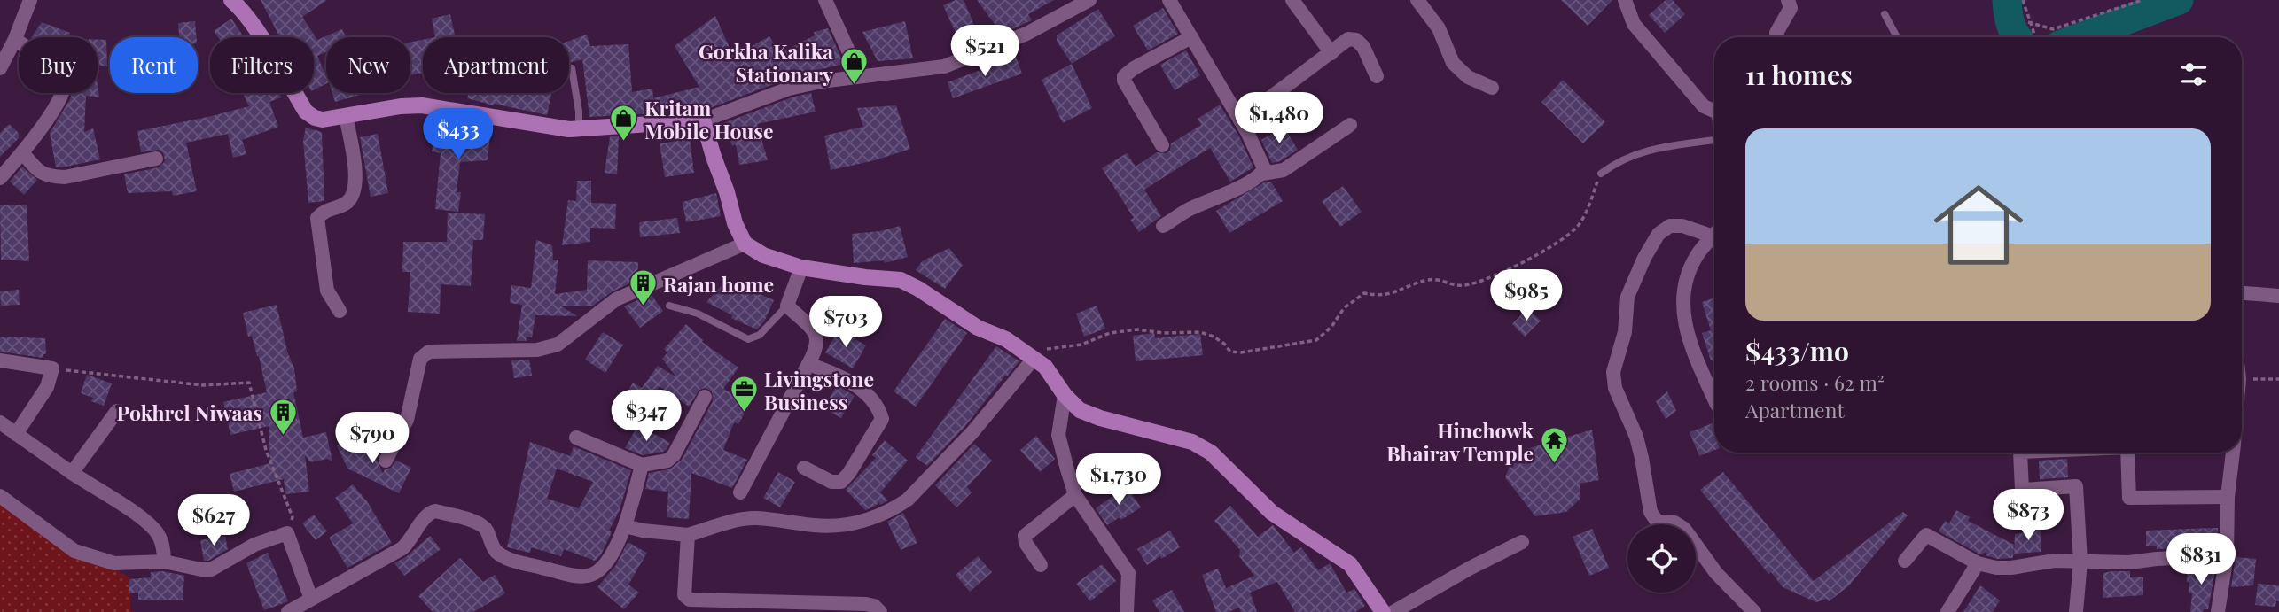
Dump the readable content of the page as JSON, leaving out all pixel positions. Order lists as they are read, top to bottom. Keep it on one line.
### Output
{"places":{"shop":["Gorkha Kalika Stationary","Kritam Mobile House"],"building":["Rajan home","Pokhrel Niwaas"],"office":["Livingstone Business"],"temple":["Hinchowk Bhairav Temple"]},"page":{"price":["$521","$1,480","$433","$985","$703","$347","$790","$1,730","$873","$627","$831"],"chip":["Buy","Rent","Filters","New","Apartment"],"heading":"11 homes","list":[{"name":"$433/mo","note":"2 rooms · 62 m² · Apartment"}]}}
